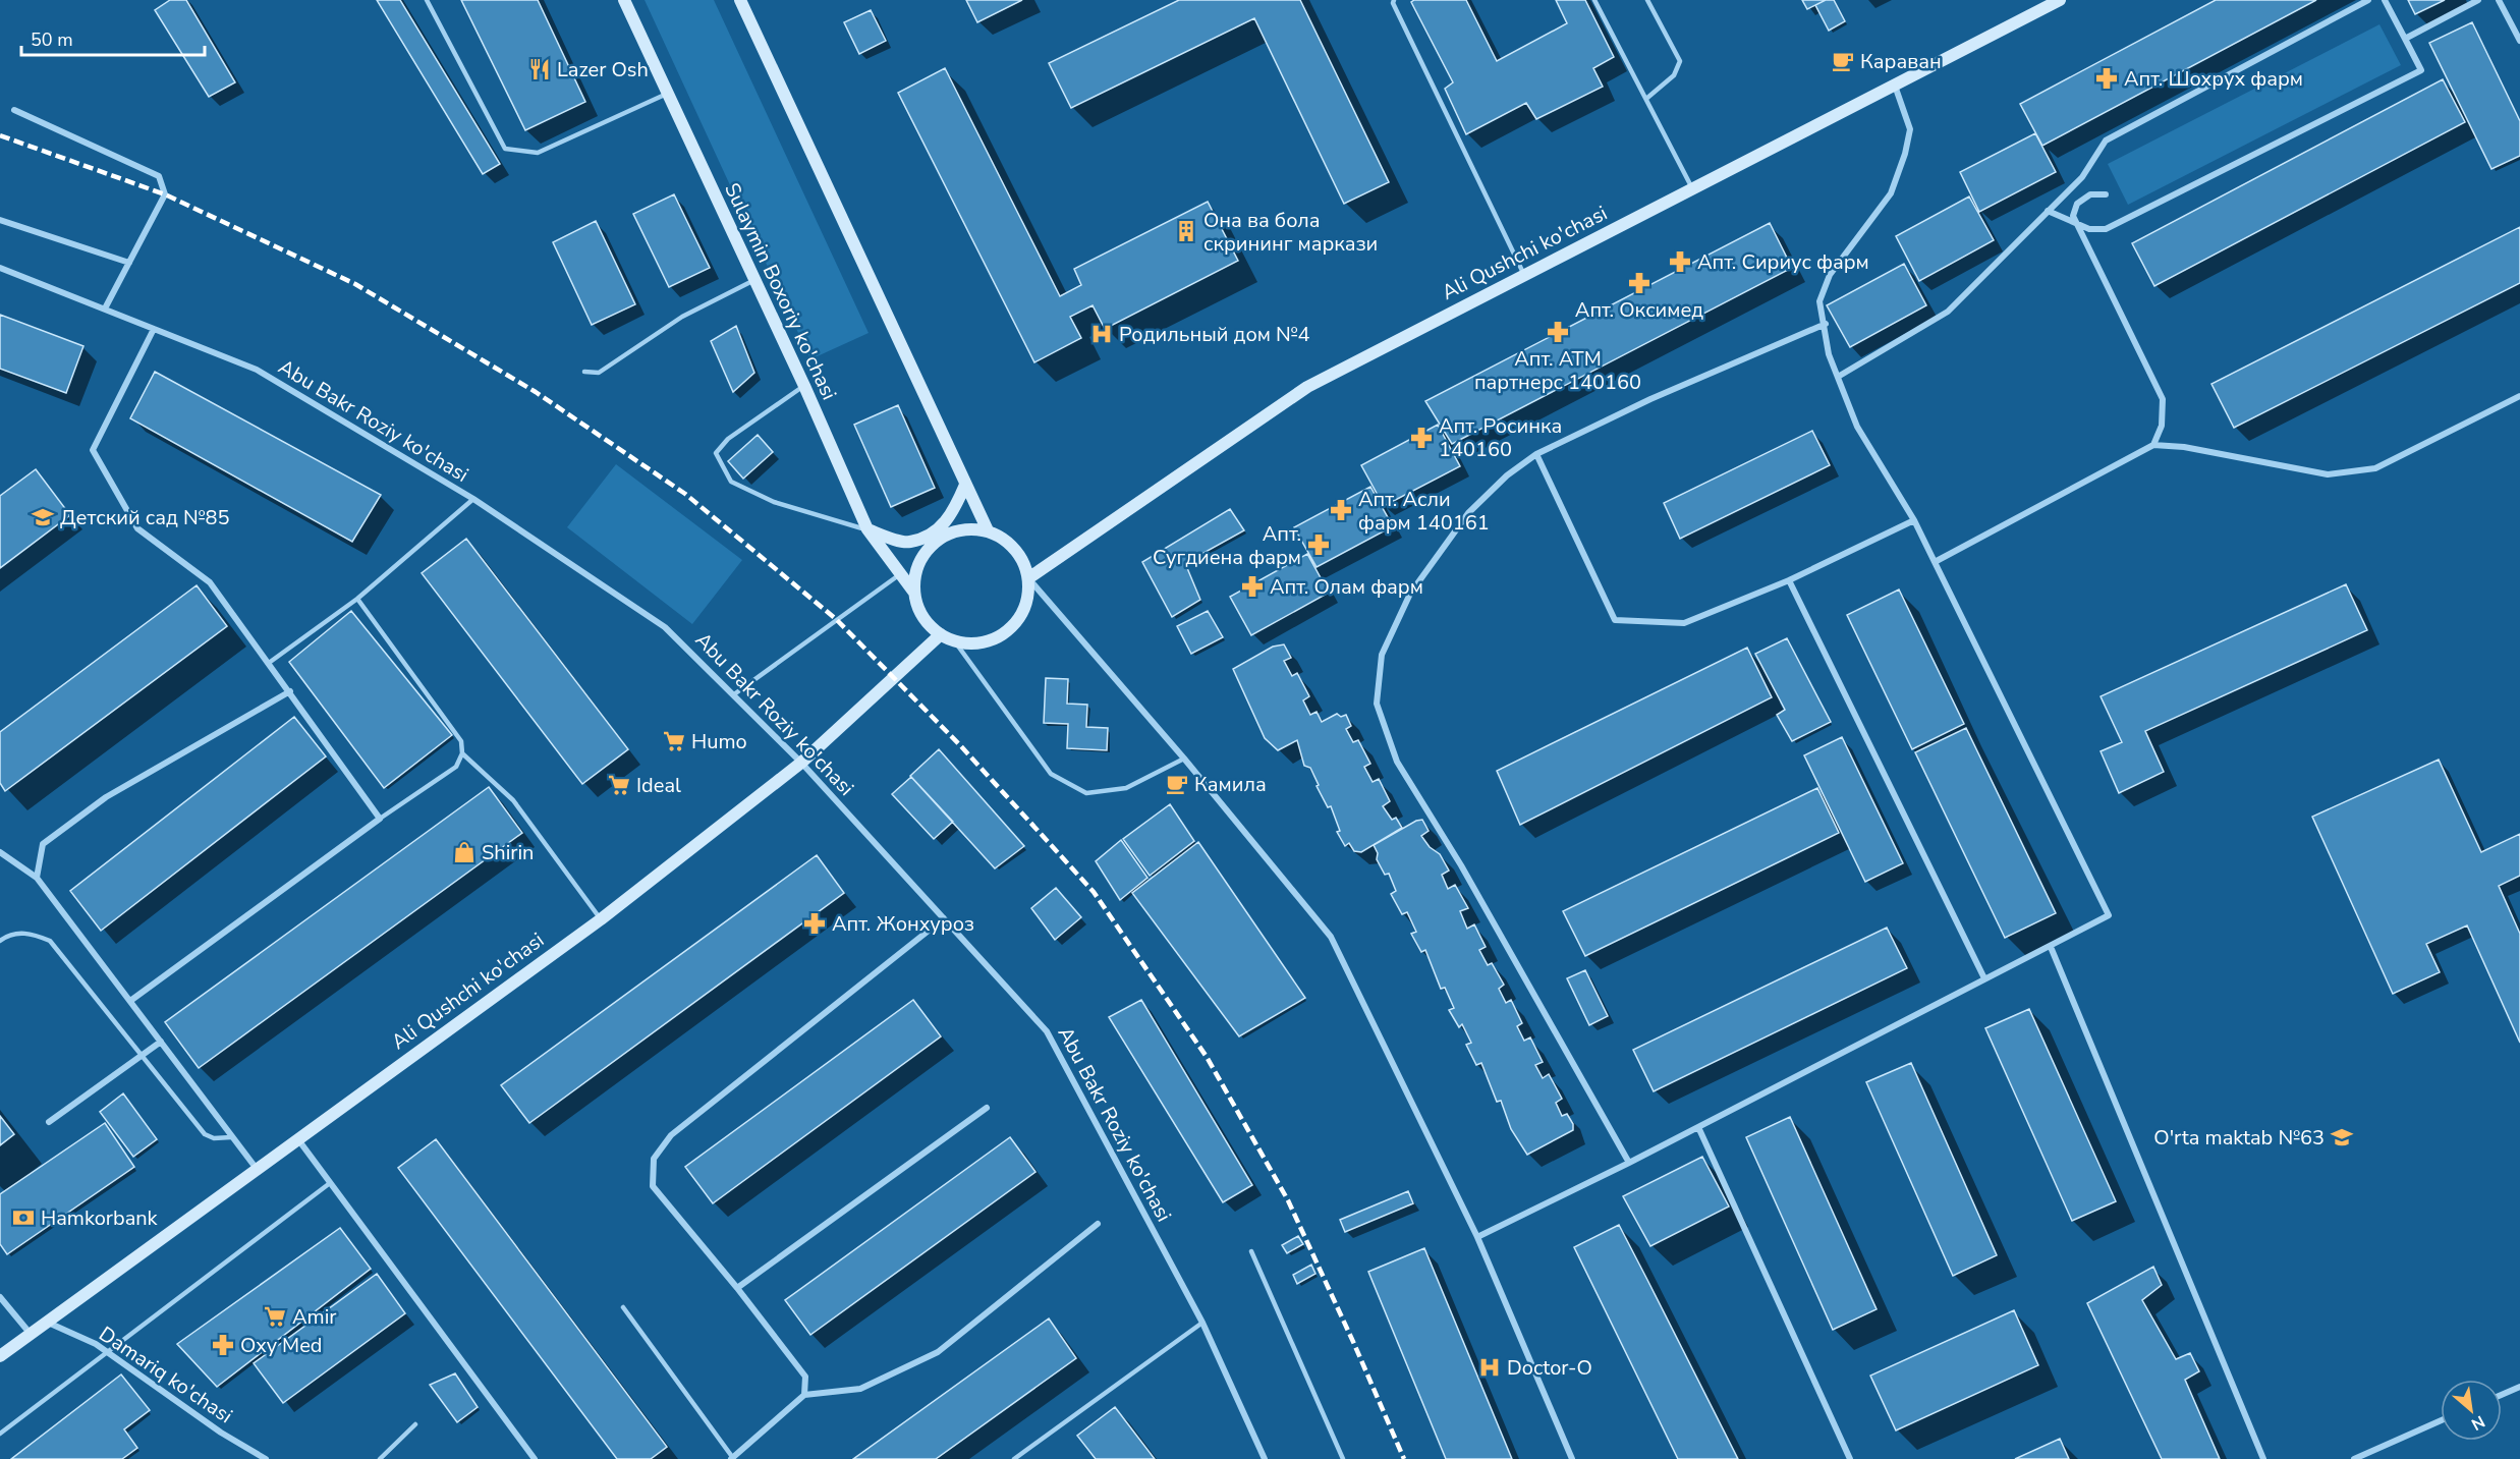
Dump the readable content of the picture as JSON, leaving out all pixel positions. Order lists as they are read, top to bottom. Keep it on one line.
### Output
{"streets":{"main road":["Ali Qushchi ko'chasi","Sulaymin Boxoriy ko'chasi"],"street":["Abu Bakr Roziy ko'chasi","Damariq ko'chasi"]},"crossings":[["Ali Qushchi ko'chasi","Sulaymin Boxoriy ko'chasi"],["Ali Qushchi ko'chasi","Abu Bakr Roziy ko'chasi"],["Ali Qushchi ko'chasi","Damariq ko'chasi"]],"places":{"cafe":["Караван","Камила"],"restaurant":["Lazer Osh"],"pharmacy":["Апт. Шохрух фарм","Апт. Сириус фарм","Апт. Оксимед","Апт. АТМ партнерс 140160","Апт. Росинка 140160","Апт. Асли фарм 140161","Апт. Сугдиена фарм","Апт. Олам фарм","Апт. Жонхуроз","Oxy Med"],"building":["Она ва бола скрининг маркази"],"hospital":["Родильный дом №4","Doctor-O"],"school or university":["Детский сад №85","O'rta maktab №63"],"supermarket":["Humo","Ideal","Amir"],"shop":["Shirin"],"bank":["Hamkorbank"]},"scale_bar":"50 m","north":"bottom right"}
